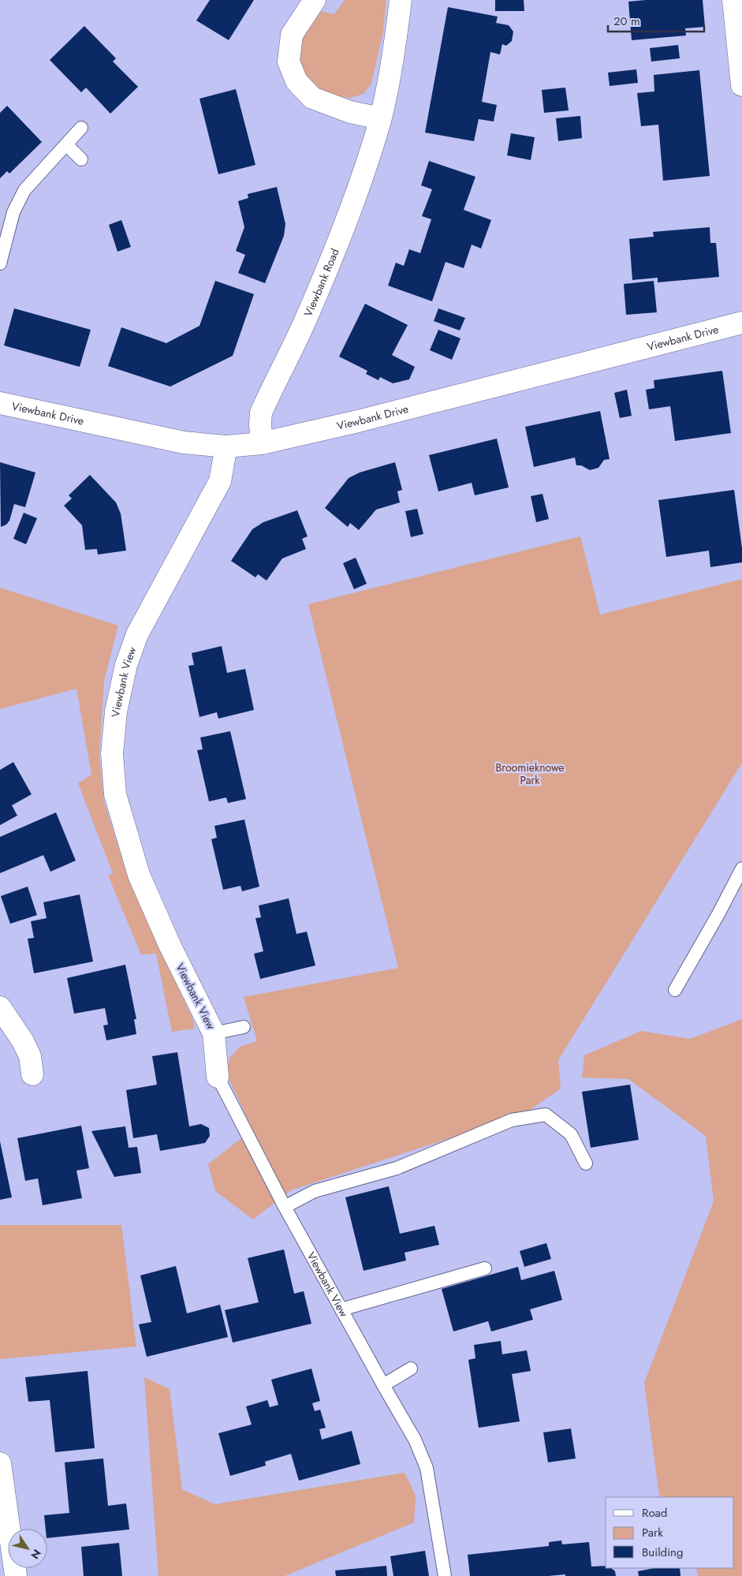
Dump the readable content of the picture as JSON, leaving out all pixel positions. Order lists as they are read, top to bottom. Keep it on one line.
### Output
{"streets":{"street":["Viewbank Road","Viewbank Drive","Viewbank View"]},"crossings":[["Viewbank Road","Viewbank Drive"],["Viewbank Drive","Viewbank View"]],"parks":["Broomieknowe Park"],"legend":["Road","Park","Building"],"scale_bar":"20 m","north":"bottom right"}
